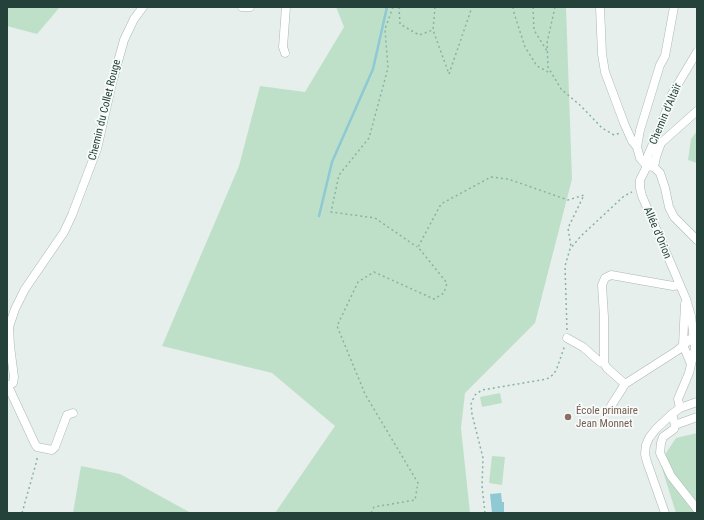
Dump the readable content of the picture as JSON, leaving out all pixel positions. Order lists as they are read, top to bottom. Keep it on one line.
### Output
{"streets":{"street":["Chemin du Collet Rouge","Chemin d'Altaïr","Allée d'Orion"]},"places":["École primaire Jean Monnet"]}
